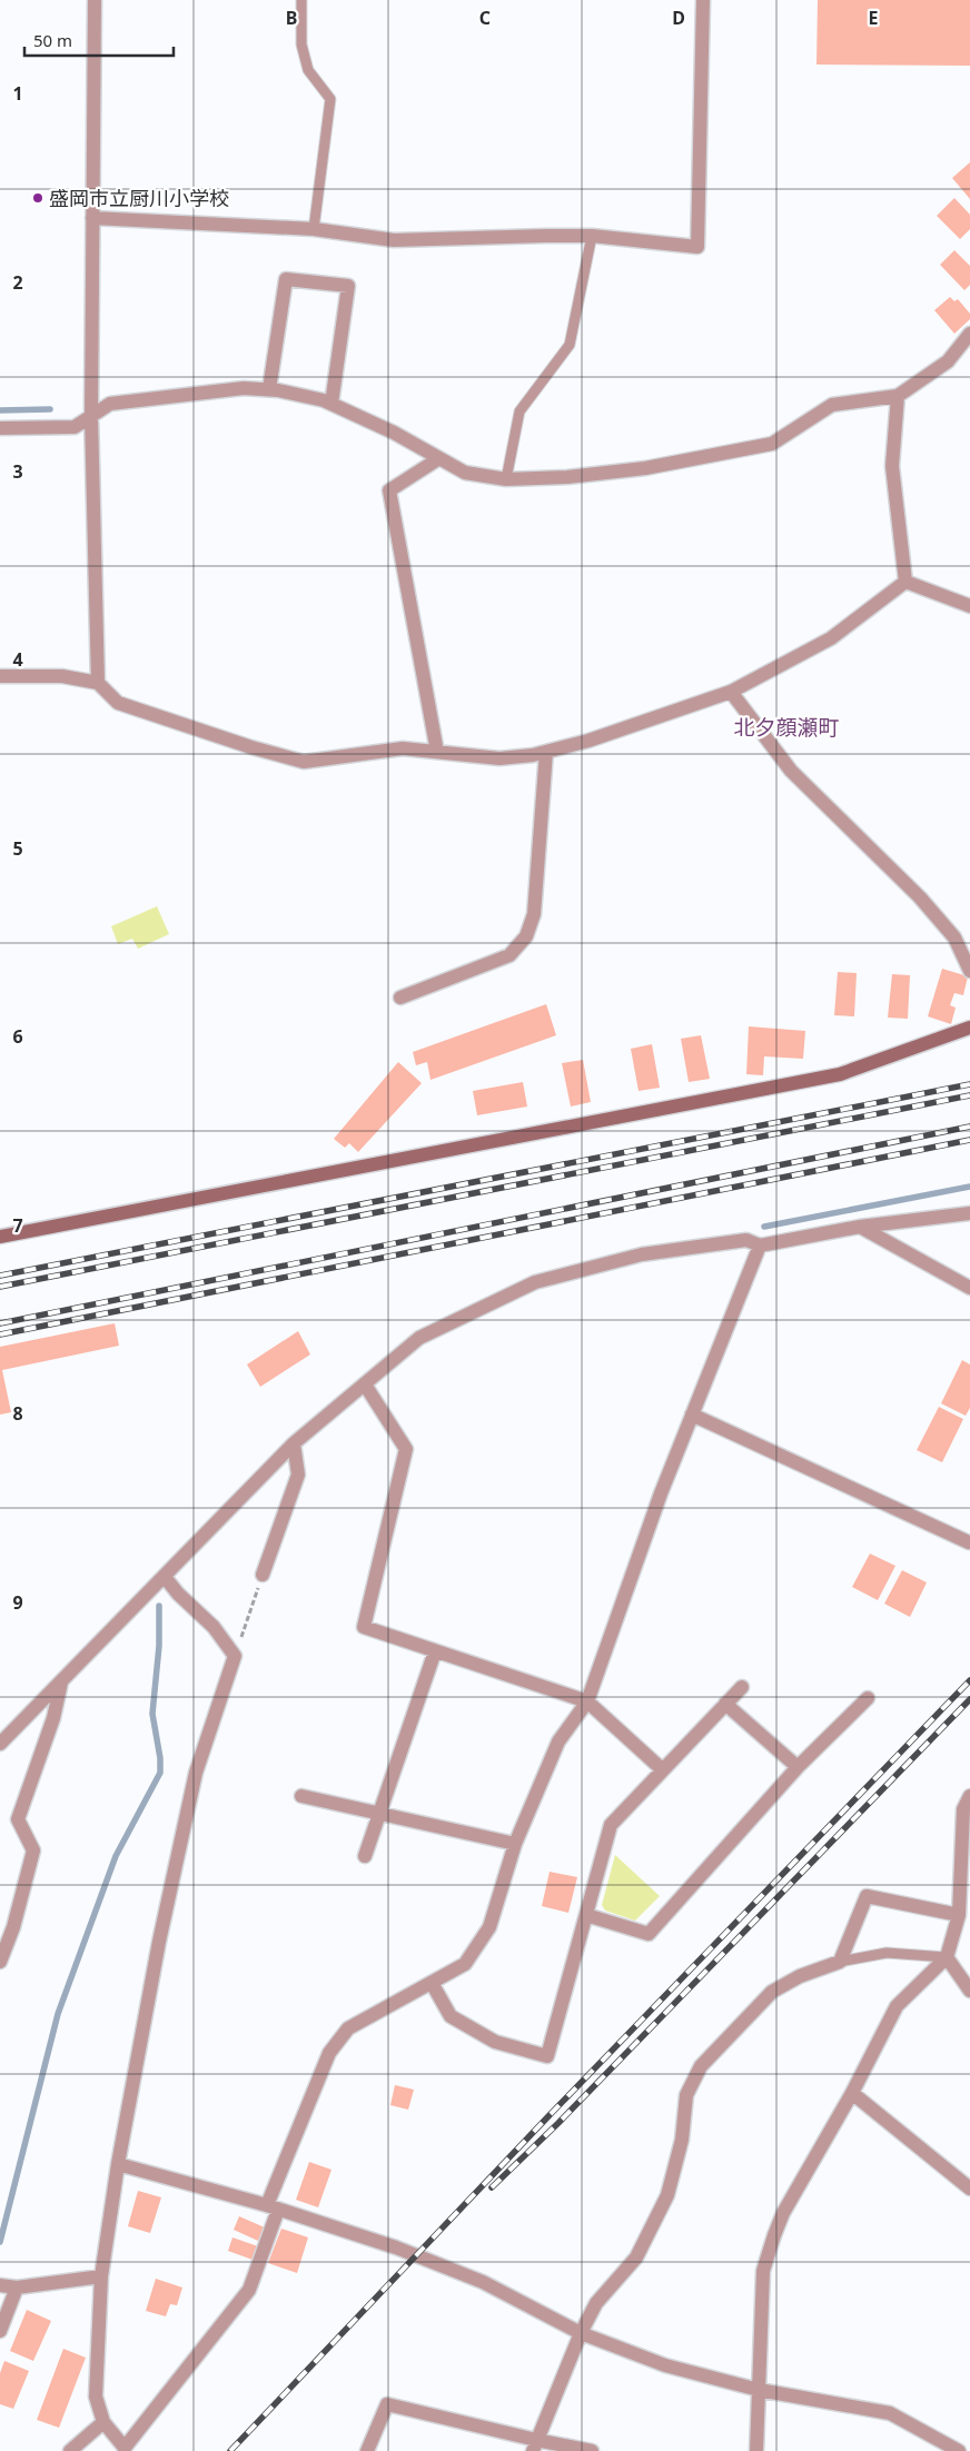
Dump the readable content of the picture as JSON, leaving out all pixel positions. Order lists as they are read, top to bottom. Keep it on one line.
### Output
{"districts":["北夕顔瀬町"],"places":["盛岡市立厨川小学校"],"scale_bar":"50 m","grid":{"columns":["B","C","D","E"],"rows":["1","2","3","4","5","6","7","8","9"]}}
